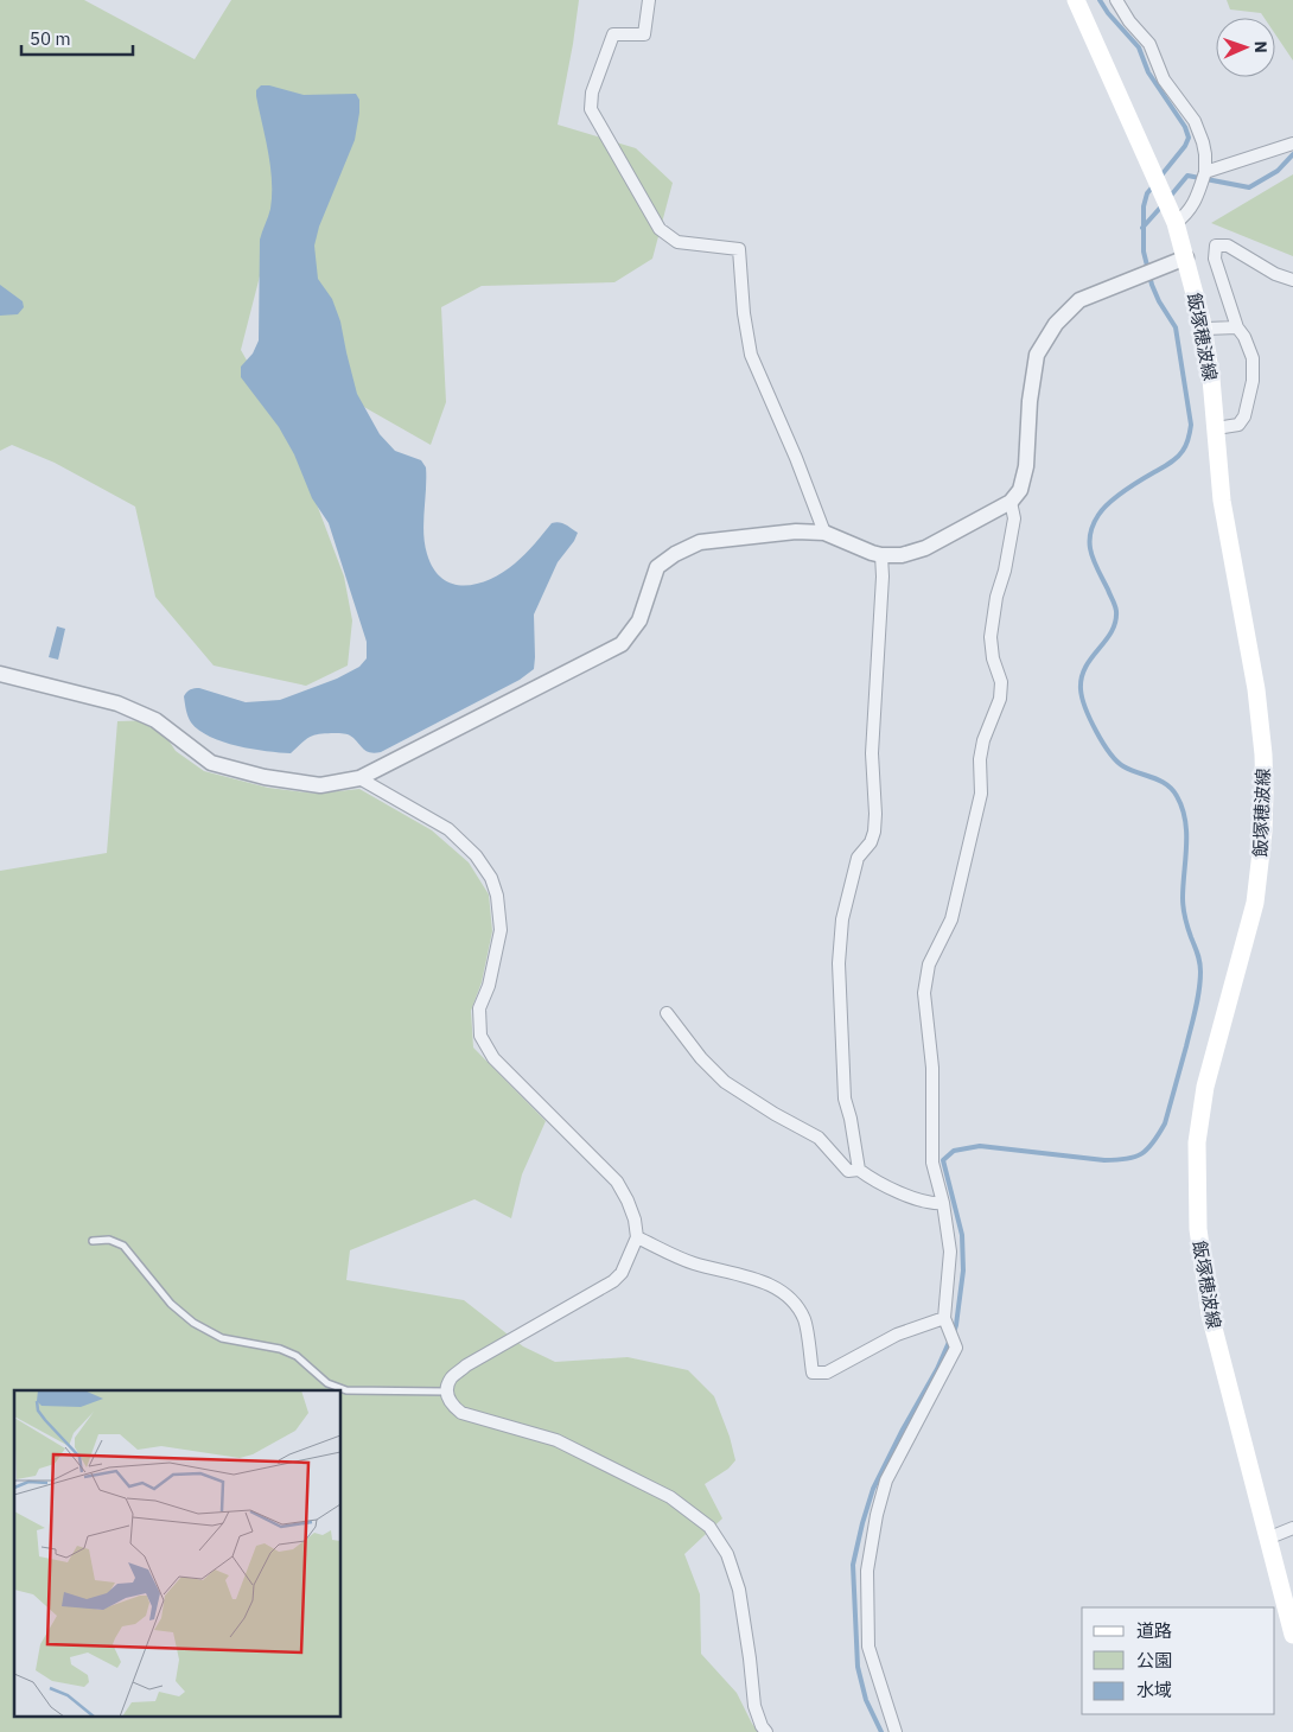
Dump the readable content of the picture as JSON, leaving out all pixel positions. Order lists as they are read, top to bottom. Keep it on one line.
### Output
{"streets":{"main road":["飯塚穂波線"]},"legend":["道路","公園","水域"],"scale_bar":"50 m","north":"right"}
